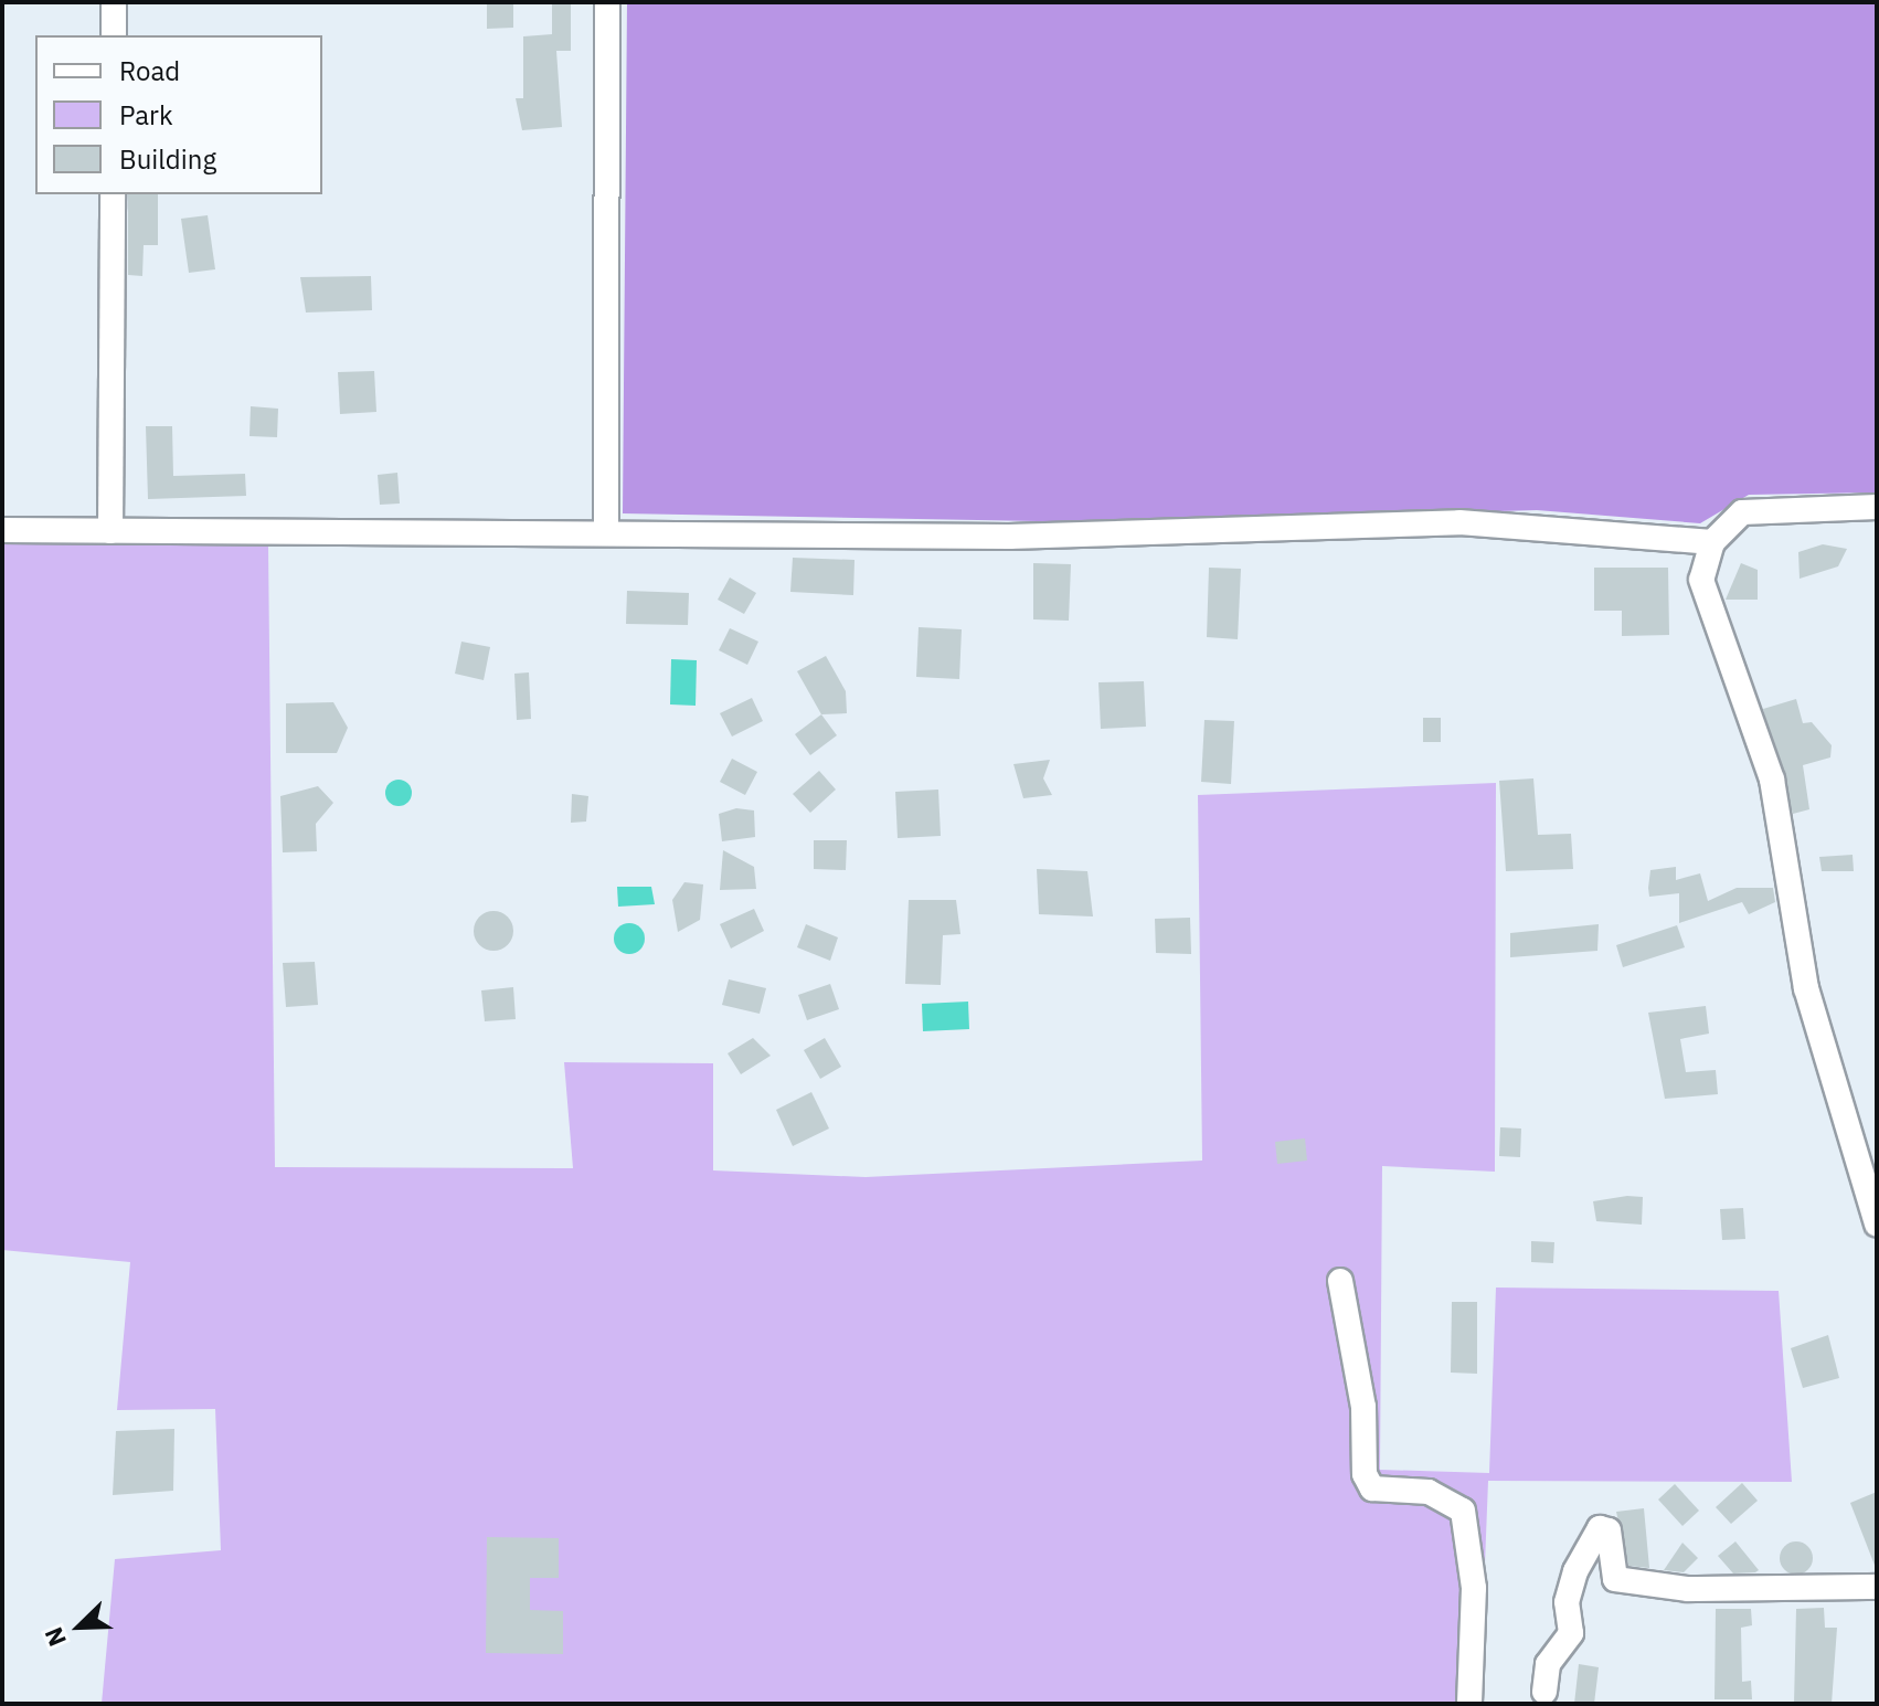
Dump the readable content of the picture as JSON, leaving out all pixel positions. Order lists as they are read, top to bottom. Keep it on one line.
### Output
{"legend":["Road","Park","Building"],"north":"bottom left"}
